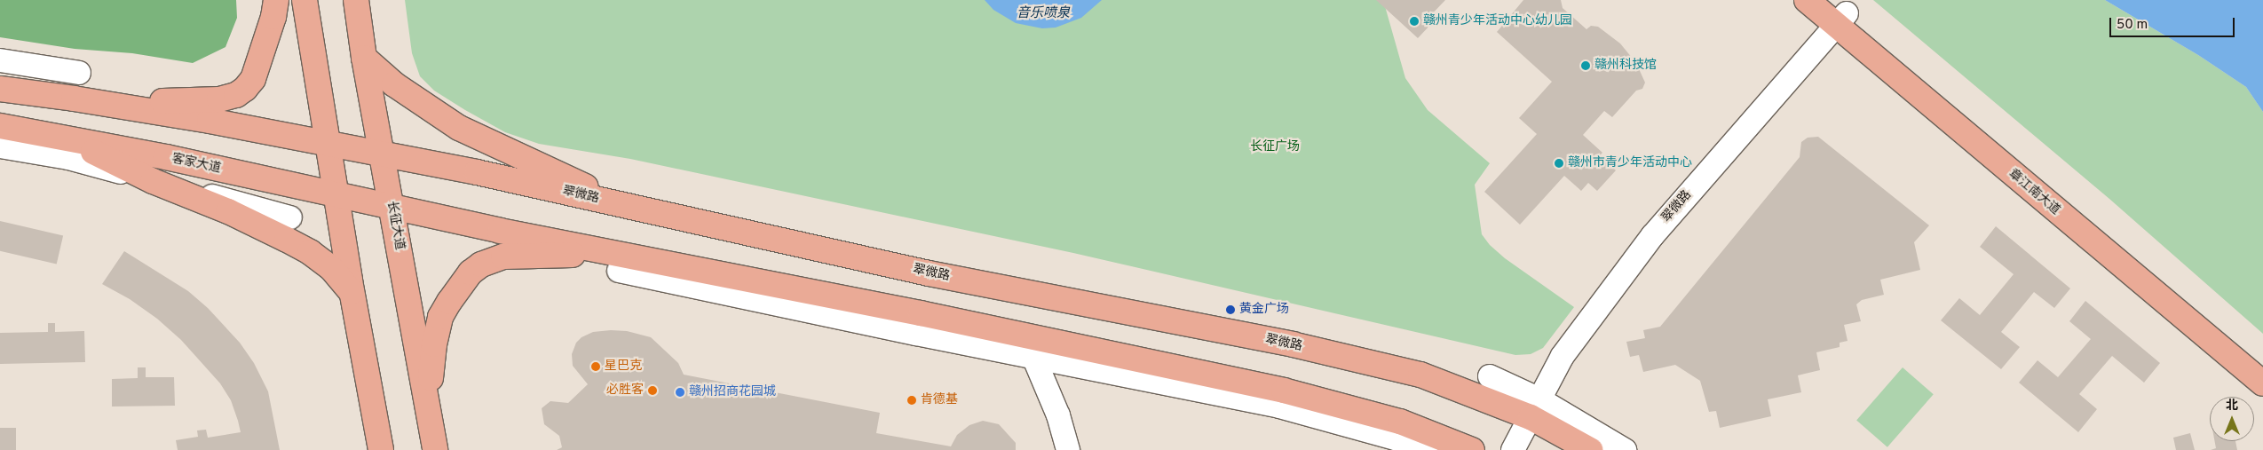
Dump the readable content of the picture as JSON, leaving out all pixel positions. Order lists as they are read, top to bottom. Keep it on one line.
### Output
{"streets":{"main road":["客家大道","章江南大道","翠微路","长征大道"]},"crossings":[["客家大道","长征大道"],["章江南大道","翠微路"],["翠微路","长征大道"]],"water":["音乐喷泉"],"parks":["长征广场"],"places":["赣州青少年活动中心幼儿园","赣州科技馆","赣州市青少年活动中心","黄金广场","星巴克","必胜客","赣州招商花园城","肯德基"],"scale_bar":"50 m","north":"top"}
